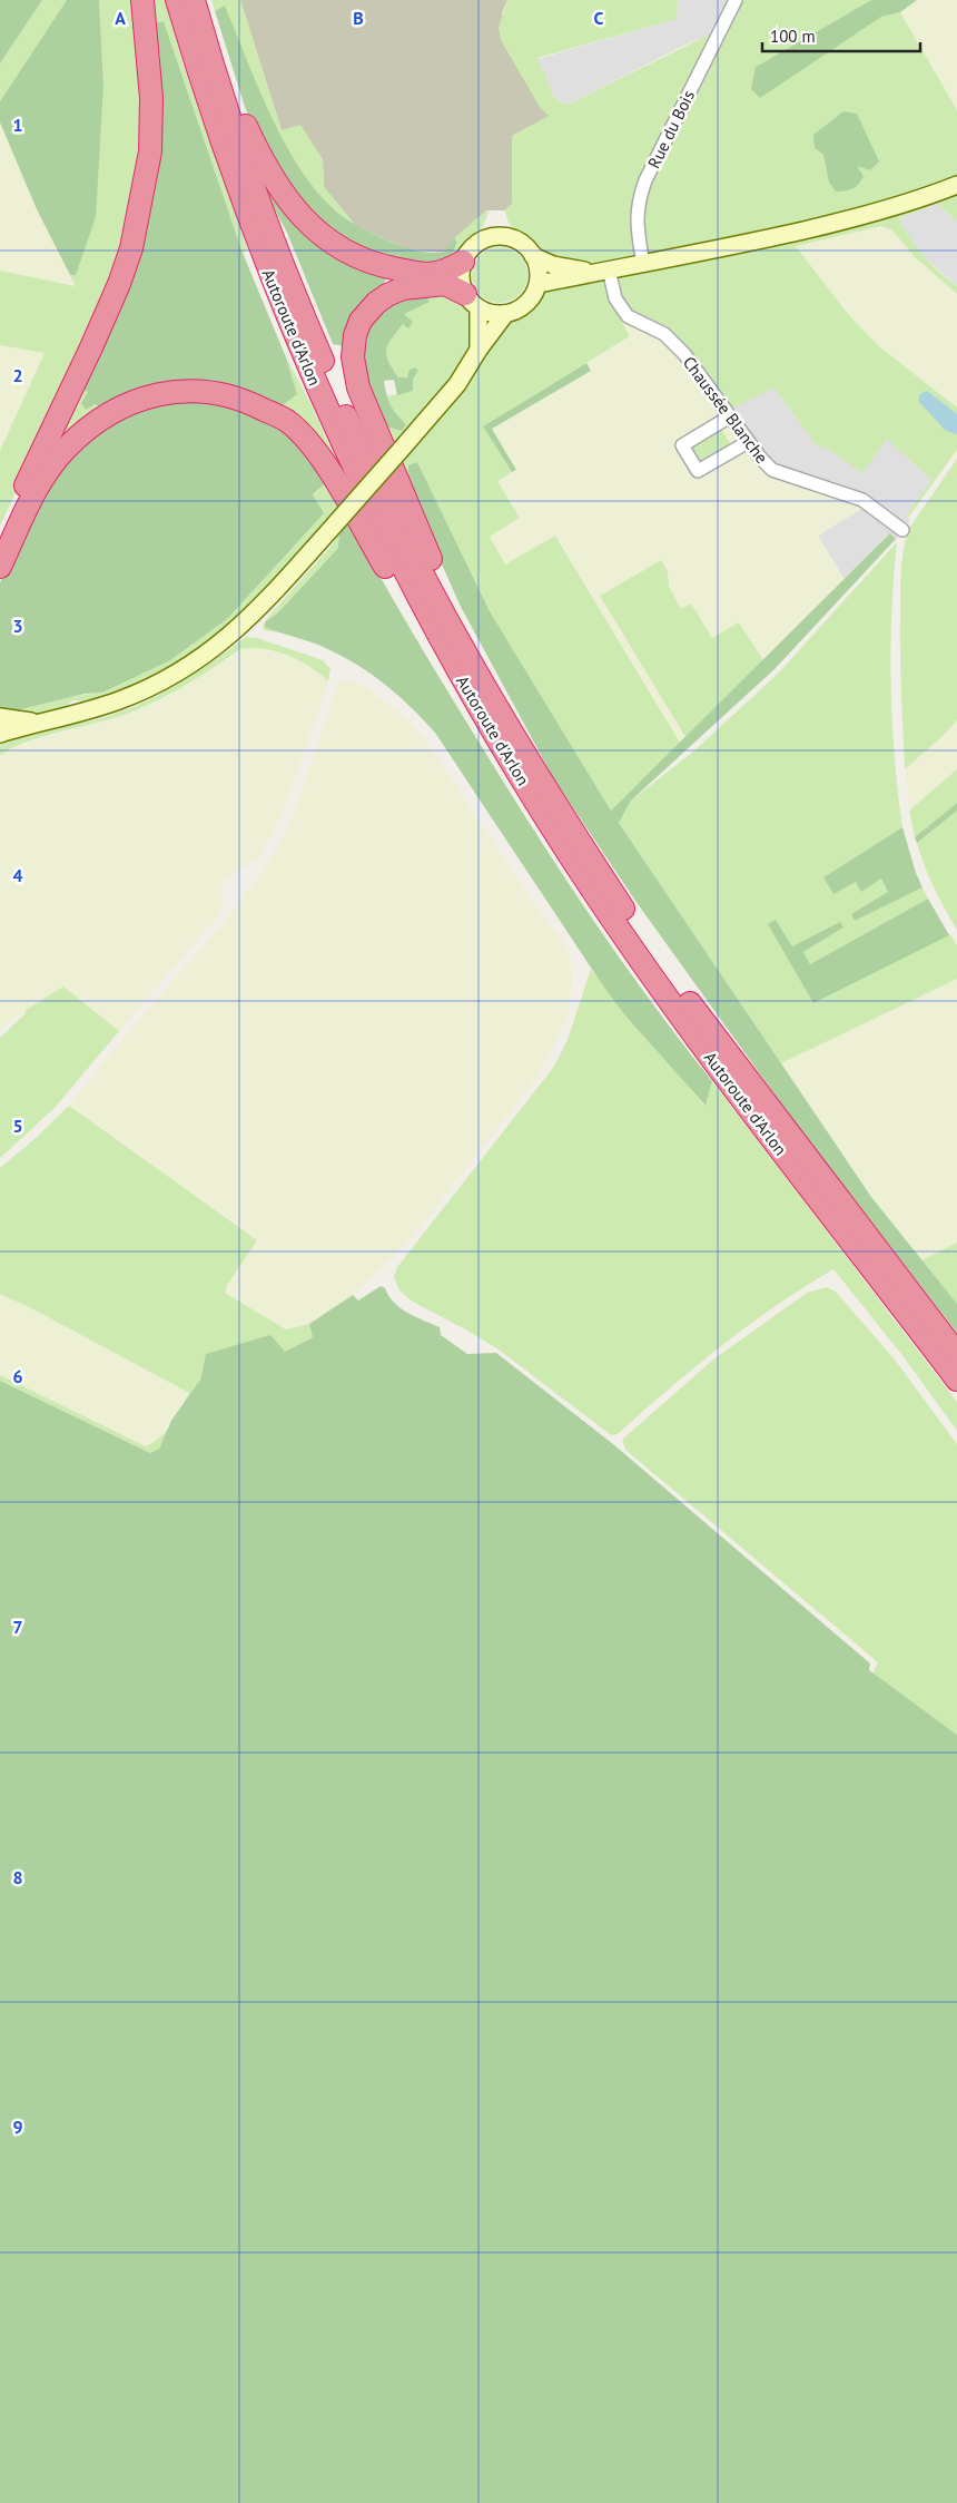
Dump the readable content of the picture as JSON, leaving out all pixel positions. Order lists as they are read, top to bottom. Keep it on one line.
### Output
{"streets":{"highway":["Autoroute d'Arlon"],"street":["Rue du Bois","Chaussée Blanche"]},"scale_bar":"100 m","grid":{"columns":["A","B","C"],"rows":["1","2","3","4","5","6","7","8","9"]}}
